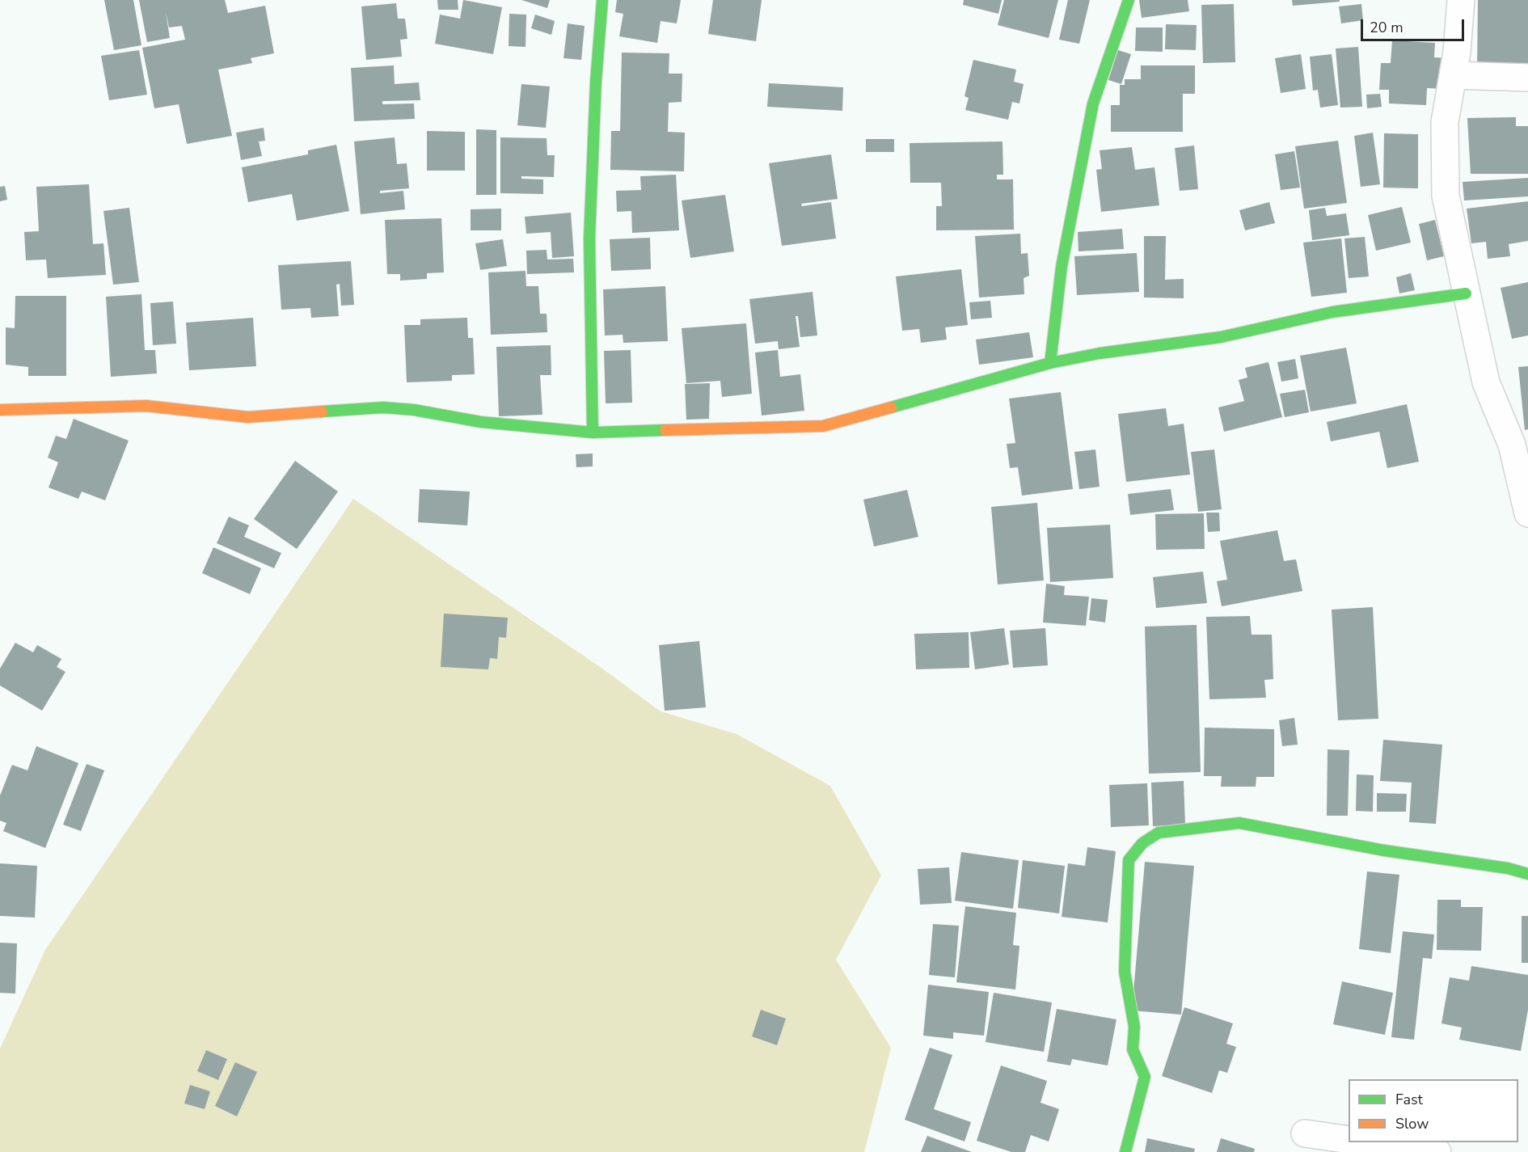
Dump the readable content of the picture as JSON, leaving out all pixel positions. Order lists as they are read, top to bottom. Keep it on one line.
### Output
{"legend":["Fast","Slow"],"scale_bar":"20 m"}
